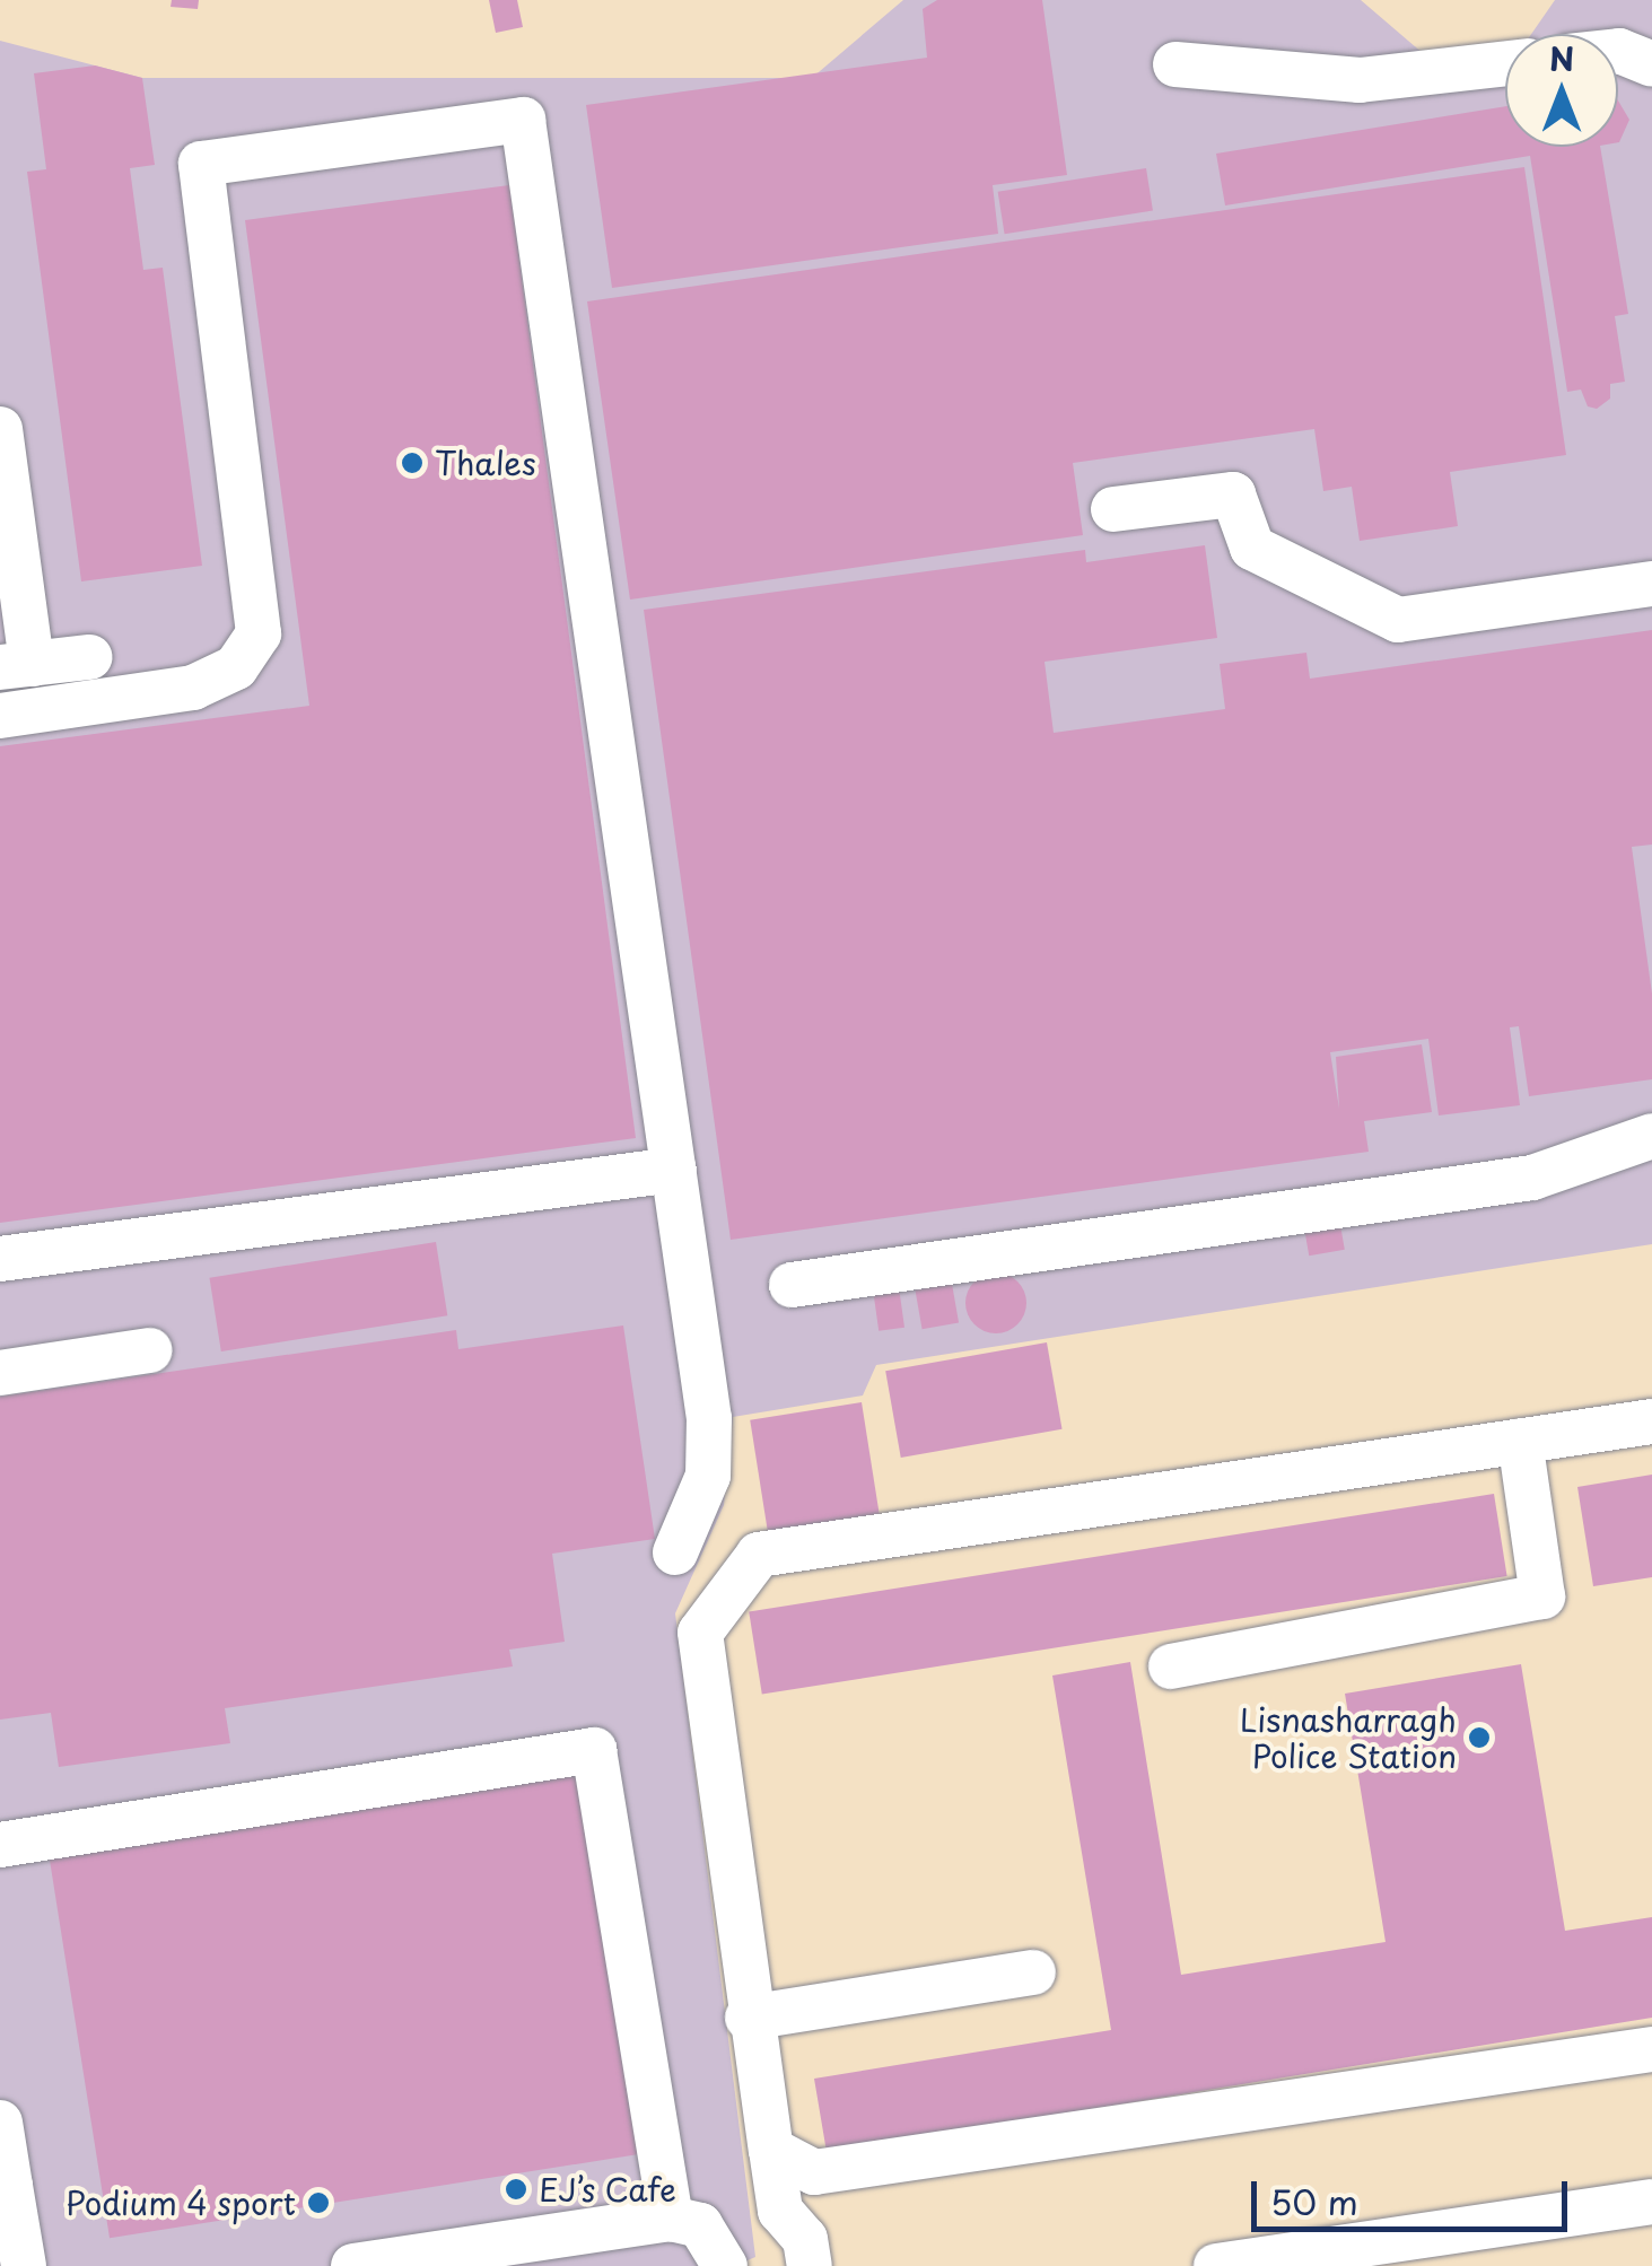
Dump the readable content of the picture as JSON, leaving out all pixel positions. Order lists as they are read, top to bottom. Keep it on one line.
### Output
{"places":["Thales","Lisnasharragh Police Station","EJ’s Cafe","Podium 4 sport"],"scale_bar":"50 m","north":"top"}
